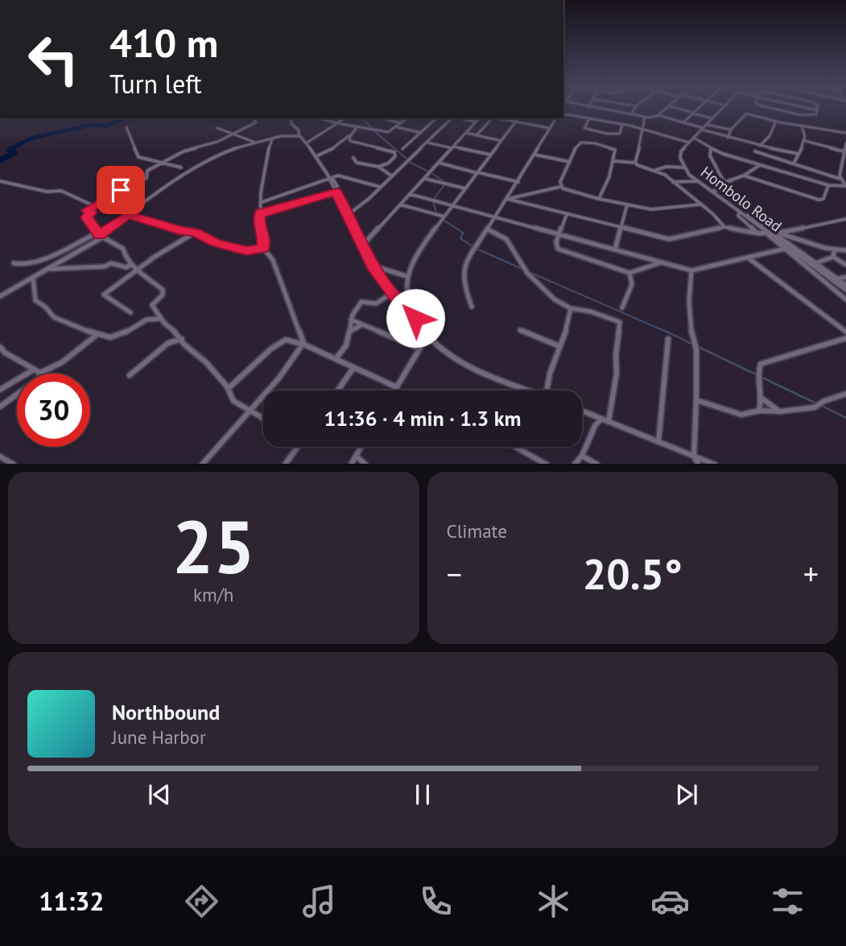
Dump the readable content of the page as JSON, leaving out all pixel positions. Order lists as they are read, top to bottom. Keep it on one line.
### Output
{"streets":{"street":["Hombolo Road"]},"page":{"turn":["410 m","Turn left"],"limit":"30","trip":"11:36 · 4 min · 1.3 km","tile":[["25","km/h"],"Climate"],"heat":["−","20.5°","+"],"song":["Northbound","June Harbor"],"tabs":"11:32"}}
